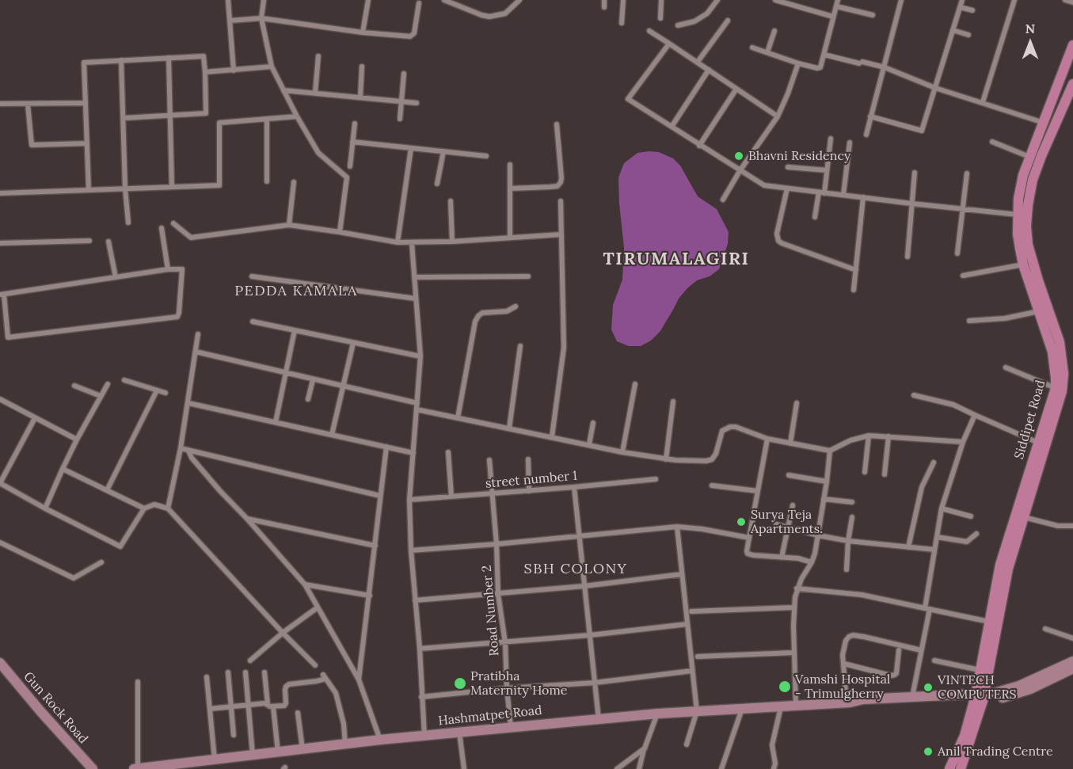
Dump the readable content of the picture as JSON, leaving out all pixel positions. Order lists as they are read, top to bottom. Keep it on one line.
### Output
{"streets":{"main road":["Siddipet Road","Gun Rock Road","Hashmatpet Road"],"street":["street number 1","Road Number 2"]},"crossings":[["Siddipet Road","Hashmatpet Road"],["street number 1","Road Number 2"],["Road Number 2","Hashmatpet Road"]],"districts":["TIRUMALAGIRI","PEDDA KAMALA","SBH COLONY"],"places":["Bhavni Residency","Surya Teja Apartments.","Pratibha Maternity Home","Vamshi Hospital - Trimulgherry","VINTECH COMPUTERS","Anil Trading Centre"],"north":"top"}
